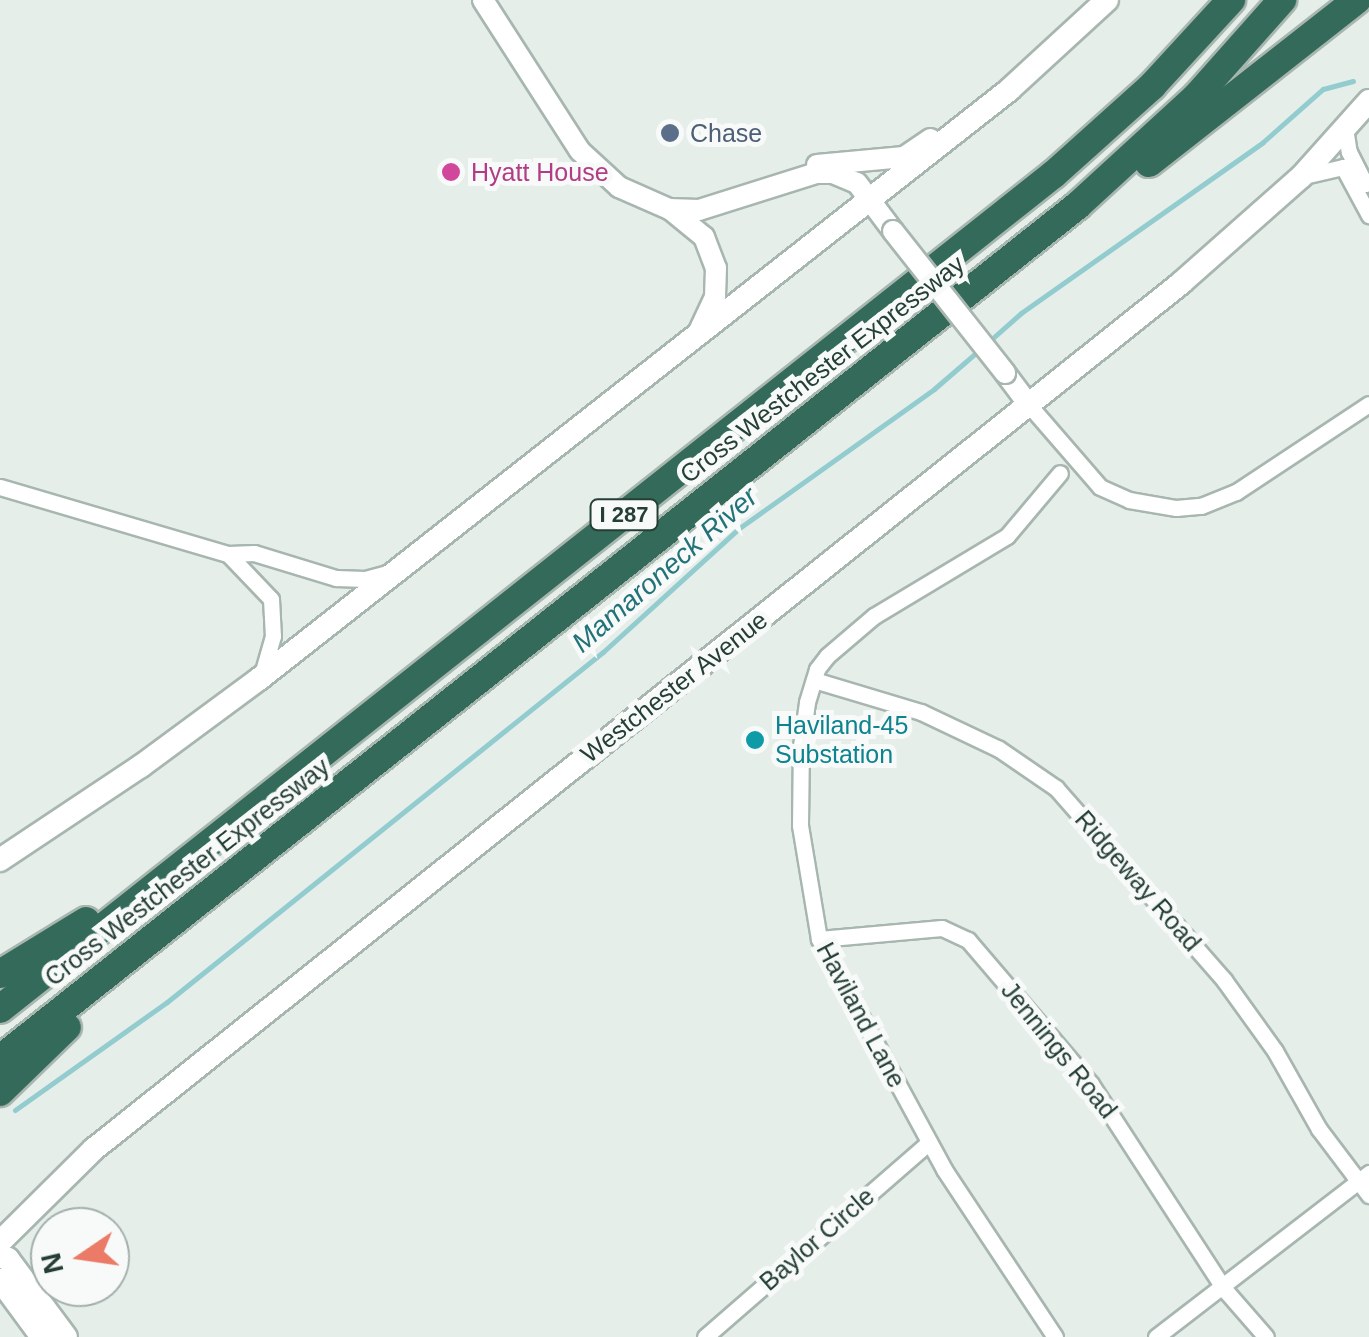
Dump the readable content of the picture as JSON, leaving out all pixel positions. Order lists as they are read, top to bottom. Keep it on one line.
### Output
{"streets":{"highway":["Cross Westchester Expressway","I 287"],"main road":["Westchester Avenue"],"street":["Ridgeway Road","Haviland Lane","Jennings Road","Baylor Circle"]},"crossings":[["Ridgeway Road","Haviland Lane"],["Haviland Lane","Jennings Road"],["Haviland Lane","Baylor Circle"]],"water":["Mamaroneck River"],"places":["Chase","Hyatt House","Haviland-45 Substation"],"north":"left"}
